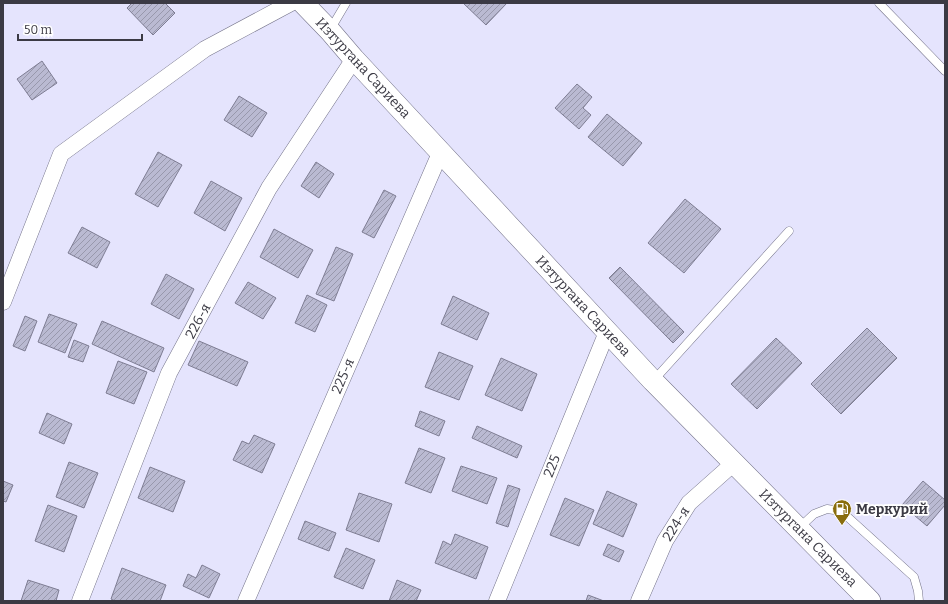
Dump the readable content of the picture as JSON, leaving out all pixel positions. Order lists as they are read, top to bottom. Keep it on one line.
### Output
{"streets":{"street":["Изтургана Сариева","226-я","225-я","225","224-я"]},"crossings":[["Изтургана Сариева","226-я"],["Изтургана Сариева","225-я"],["Изтургана Сариева","225"],["Изтургана Сариева","224-я"]],"places":{"fuel station":["Меркурий"]},"scale_bar":"50 m"}
